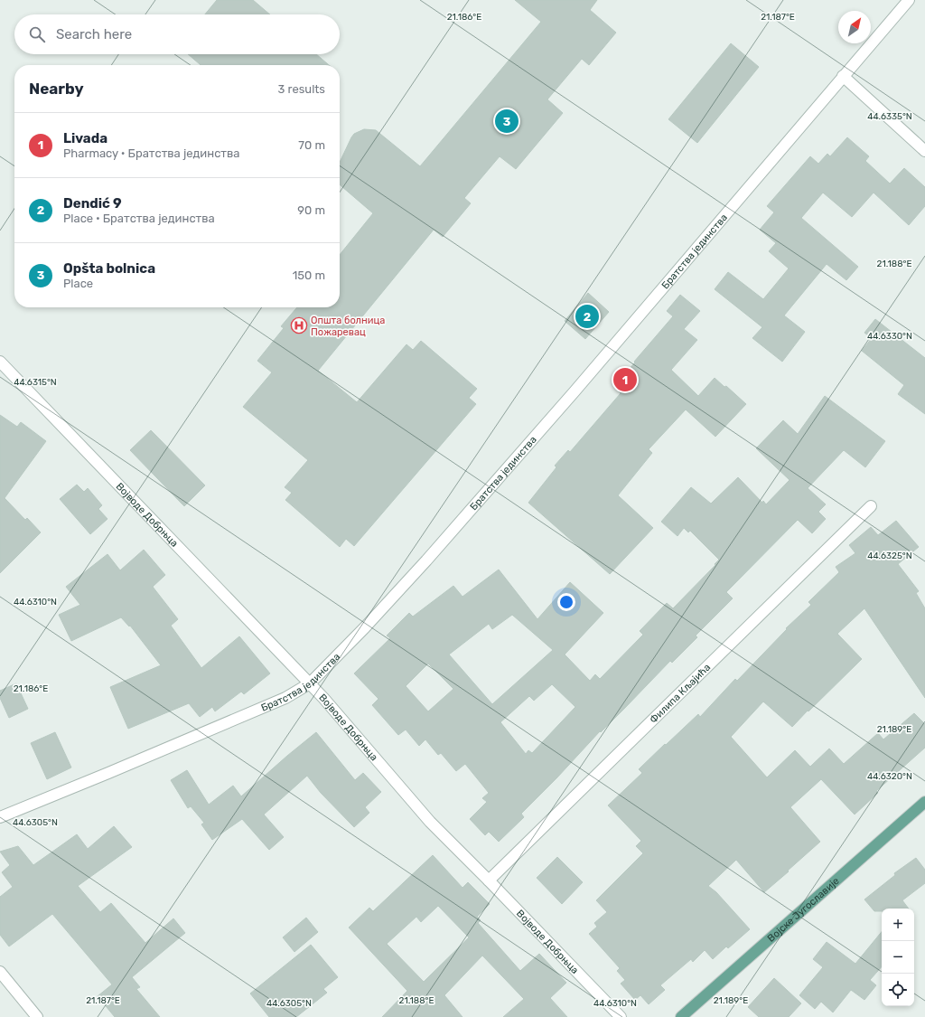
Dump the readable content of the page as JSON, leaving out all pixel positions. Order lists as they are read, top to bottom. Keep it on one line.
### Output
{"streets":{"main road":["Војске Југославије"],"street":["Братства јединства","Војводе Добрњца","Филипа Кљајића"]},"crossings":[["Братства јединства","Војводе Добрњца"],["Војводе Добрњца","Филипа Кљајића"]],"places":{"hospital":["Општа болница Пожаревац"]},"north":"top right","page":{"search":"Search here","heading":["Nearby","3 results"],"pins":["3","2","1"],"list":[{"mark":"1","name":"Livada","note":"Pharmacy · Братства јединства","value":"70 m"},{"mark":"2","name":"Dendić 9","note":"Place · Братства јединства","value":"90 m"},{"mark":"3","name":"Opšta bolnica","note":"Place","value":"150 m"}],"map_buttons":["+","−"]},"coordinates":["21.187°E","21.186°E","44.6335°N","21.188°E","44.6330°N","44.6315°N","44.6325°N","44.6310°N","21.189°E","44.6320°N","44.6305°N"]}
